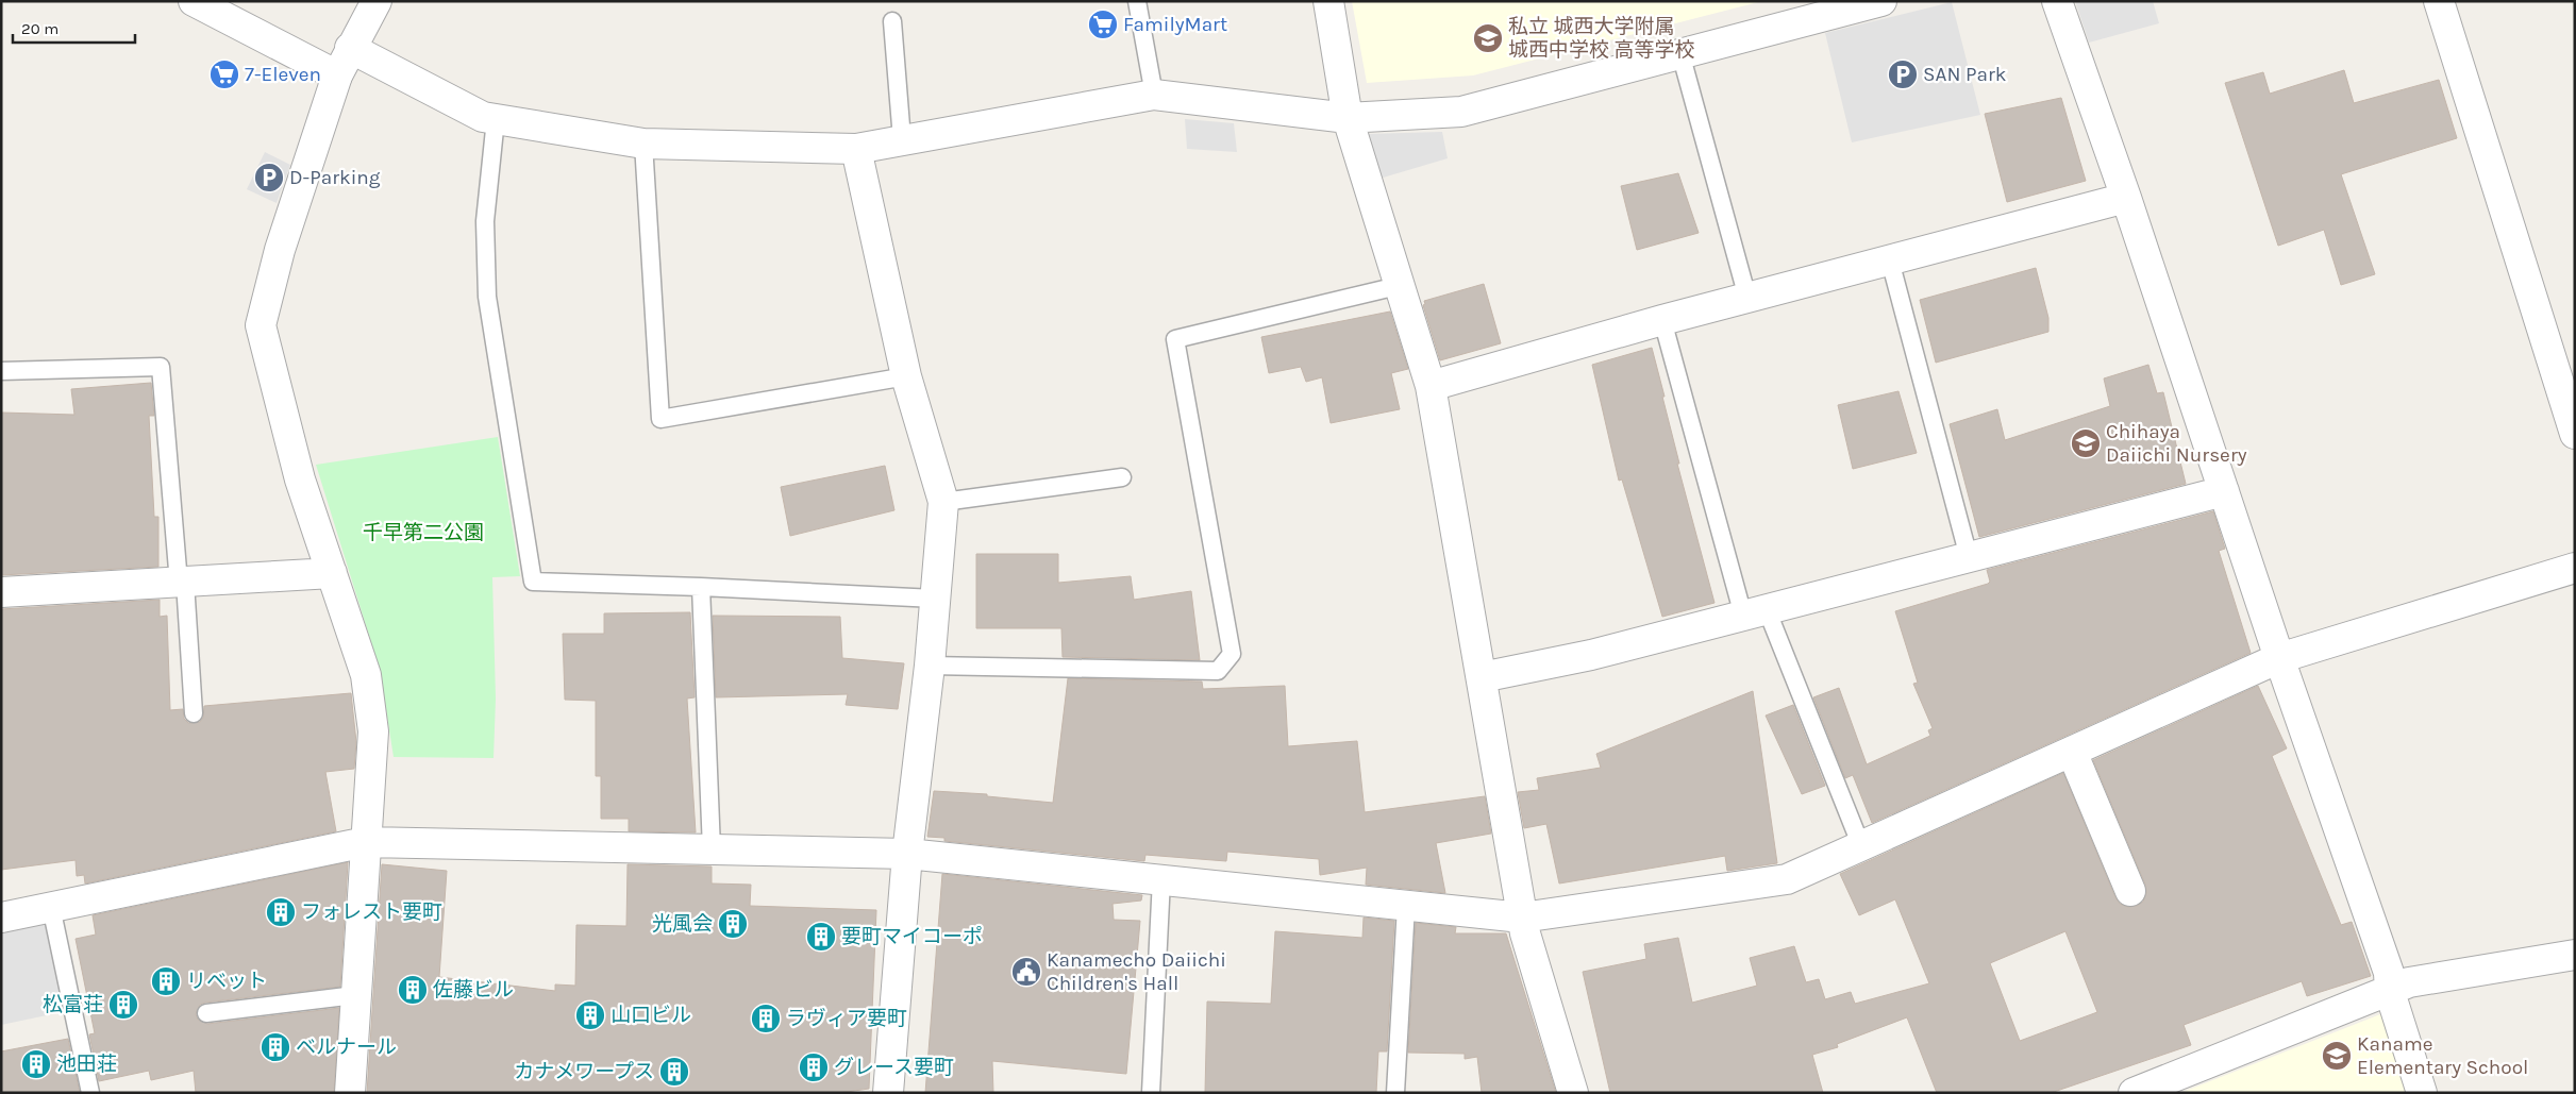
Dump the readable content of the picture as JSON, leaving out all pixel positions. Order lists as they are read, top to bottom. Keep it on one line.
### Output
{"parks":["千早第二公園"],"places":{"supermarket":["FamilyMart","7-Eleven"],"school or university":["私立 城西大学附属 城西中学校 高等学校","Chihaya Daiichi Nursery","Kaname Elementary School"],"parking":["SAN Park","D-Parking"],"building":["フォレスト要町","光風会","要町マイコーポ","リベット","佐藤ビル","松富荘","山口ビル","ラヴィア要町","ベルナール","池田荘","グレース要町","カナメワープス"],"public building":["Kanamecho Daiichi Children's Hall"]},"scale_bar":"20 m"}
